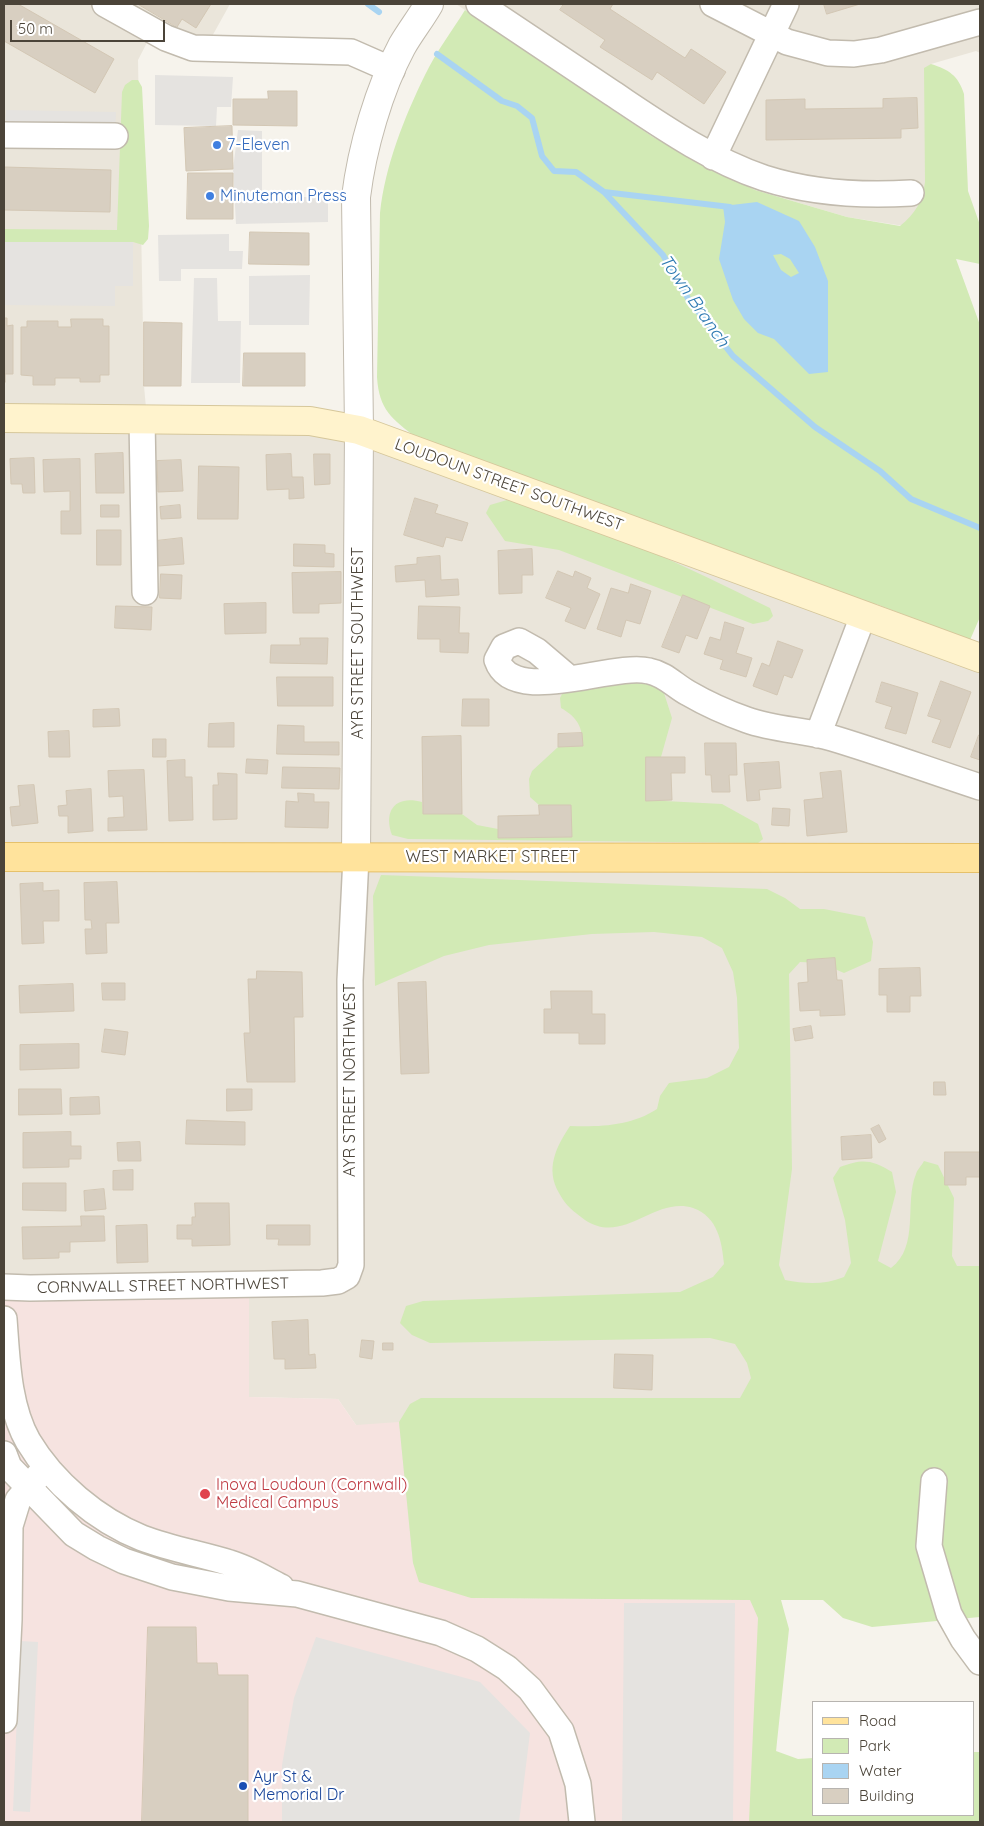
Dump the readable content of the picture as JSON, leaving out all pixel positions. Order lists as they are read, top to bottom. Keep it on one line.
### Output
{"streets":{"main road":["LOUDOUN STREET SOUTHWEST","WEST MARKET STREET"],"street":["AYR STREET SOUTHWEST","AYR STREET NORTHWEST","CORNWALL STREET NORTHWEST"]},"crossings":[["LOUDOUN STREET SOUTHWEST","AYR STREET SOUTHWEST"],["AYR STREET SOUTHWEST","WEST MARKET STREET"],["AYR STREET SOUTHWEST","AYR STREET NORTHWEST"],["WEST MARKET STREET","AYR STREET NORTHWEST"],["AYR STREET NORTHWEST","CORNWALL STREET NORTHWEST"]],"water":["Town Branch"],"places":["7-Eleven","Minuteman Press","Inova Loudoun (Cornwall) Medical Campus","Ayr St & Memorial Dr"],"legend":["Road","Park","Water","Building"],"scale_bar":"50 m"}
